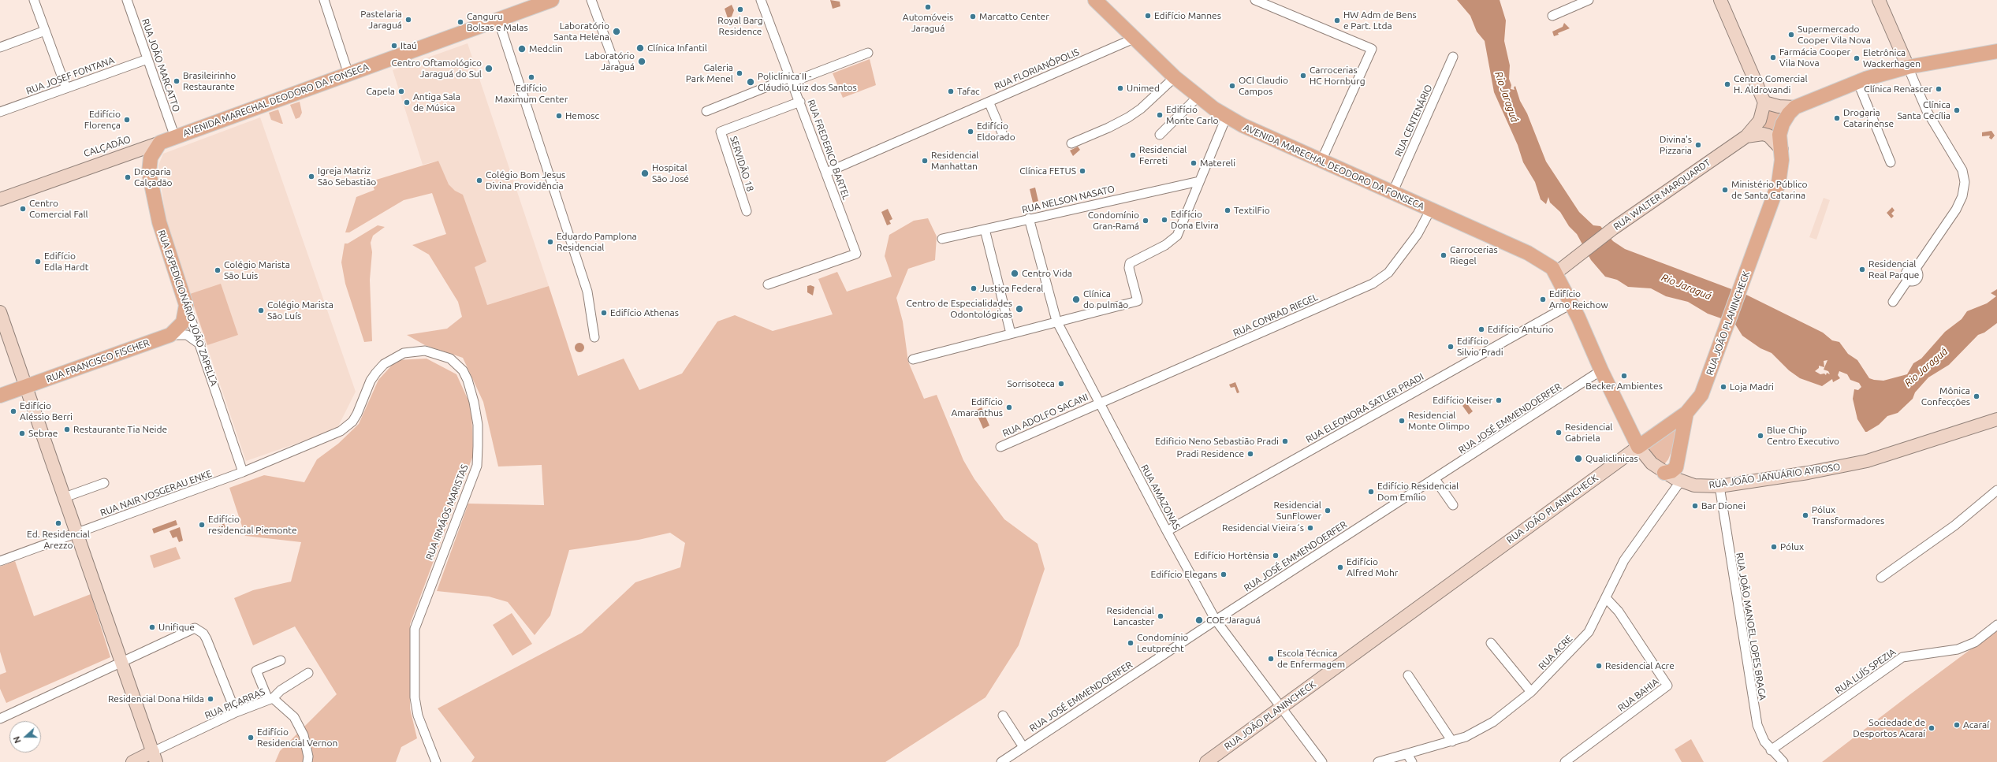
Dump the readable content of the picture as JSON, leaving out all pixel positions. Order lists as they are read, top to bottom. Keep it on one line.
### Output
{"streets":{"main road":["AVENIDA MARECHAL DEODORO DA FONSECA","RUA WALTER MARQUARDT","RUA EXPEDICIONÁRIO JOÃO ZAPELLA","RUA JOÃO PLANINCHECK","RUA FRANCISCO FISCHER","RUA JOÃO JANUÁRIO AYROSO"],"street":["RUA JOÃO MARCATTO","RUA FLORIANÓPOLIS","RUA JOSEF FONTANA","RUA CENTENÁRIO","CALÇADÃO","RUA FREDERICO BARTEL","SERVIDÃO 18","RUA NELSON NASATO","RUA CONRAD RIEGEL","RUA ELEONORA SATLER PRADI","RUA ADOLFO SACANI","RUA JOSÉ EMMENDOERFER","RUA NAIR VOSGERAU ENKE","RUA AMAZONAS","RUA IRMÃOS MARISTAS","RUA JOÃO MANOEL LOPES BRAGA","RUA ACRE","RUA LUÍS SPEZIA","RUA BAHIA","RUA PIÇARRAS"]},"crossings":[["RUA JOÃO MARCATTO","RUA JOSEF FONTANA"],["RUA JOÃO MARCATTO","AVENIDA MARECHAL DEODORO DA FONSECA"],["RUA FLORIANÓPOLIS","AVENIDA MARECHAL DEODORO DA FONSECA"],["RUA FLORIANÓPOLIS","RUA FREDERICO BARTEL"],["AVENIDA MARECHAL DEODORO DA FONSECA","RUA CENTENÁRIO"],["AVENIDA MARECHAL DEODORO DA FONSECA","CALÇADÃO"],["AVENIDA MARECHAL DEODORO DA FONSECA","RUA WALTER MARQUARDT"],["AVENIDA MARECHAL DEODORO DA FONSECA","RUA EXPEDICIONÁRIO JOÃO ZAPELLA"],["AVENIDA MARECHAL DEODORO DA FONSECA","RUA CONRAD RIEGEL"],["AVENIDA MARECHAL DEODORO DA FONSECA","RUA JOÃO JANUÁRIO AYROSO"],["RUA FREDERICO BARTEL","SERVIDÃO 18"],["RUA WALTER MARQUARDT","RUA JOÃO PLANINCHECK"],["RUA WALTER MARQUARDT","RUA JOÃO JANUÁRIO AYROSO"],["RUA NELSON NASATO","RUA AMAZONAS"],["RUA EXPEDICIONÁRIO JOÃO ZAPELLA","RUA FRANCISCO FISCHER"],["RUA EXPEDICIONÁRIO JOÃO ZAPELLA","RUA NAIR VOSGERAU ENKE"],["RUA EXPEDICIONÁRIO JOÃO ZAPELLA","RUA IRMÃOS MARISTAS"],["RUA CONRAD RIEGEL","RUA ADOLFO SACANI"],["RUA CONRAD RIEGEL","RUA AMAZONAS"],["RUA JOÃO PLANINCHECK","RUA JOÃO JANUÁRIO AYROSO"],["RUA JOÃO PLANINCHECK","RUA AMAZONAS"],["RUA ELEONORA SATLER PRADI","RUA JOÃO JANUÁRIO AYROSO"],["RUA ELEONORA SATLER PRADI","RUA AMAZONAS"],["RUA ADOLFO SACANI","RUA AMAZONAS"],["RUA JOSÉ EMMENDOERFER","RUA JOÃO JANUÁRIO AYROSO"],["RUA JOSÉ EMMENDOERFER","RUA AMAZONAS"],["RUA JOÃO JANUÁRIO AYROSO","RUA JOÃO MANOEL LOPES BRAGA"],["RUA JOÃO JANUÁRIO AYROSO","RUA ACRE"],["RUA NAIR VOSGERAU ENKE","RUA IRMÃOS MARISTAS"],["RUA JOÃO MANOEL LOPES BRAGA","RUA LUÍS SPEZIA"],["RUA ACRE","RUA BAHIA"]],"water":["Rio Jaraguá"],"places":["Automóveis Jaraguá","Royal Barg Residence","Edifício Mannes","Marcatto Center","Pastelaria Jaraguá","HW Adm de Bens e Part. Ltda","Canguru Bolsas e Malas","Laboratório Santa Helena","Supermercado Cooper Vila Nova","Itaú","Clínica Infantil","Medclin","Farmácia Cooper Vila Nova","Eletrônica Wackerhagen","Laboratório Jaraguá","Centro Oftamológico Jaraguá do Sul","Galeria Park Menel","Carrocerias HC Hornburg","Edifício Maximum Center","Brasileirinho Restaurante","Policlínica II - Cláudio Luiz dos Santos","Centro Comercial H. Aldrovandi","OCI Claudio Campos","Unimed","Clínica Renascer","Capela","Tafac","Antiga Sala de Música","Clínica Santa Cecília","Edifício Monte Carlo","Hemosc","Drogaria Catarinense","Edifício Florença","Edifício Eldorado","Divina's Pizzaria","Residencial Ferreti","Residencial Manhattan","Matereli","Clínica FETUS","Hospital São José","Igreja Matriz São Sebastião","Drogaria Calçadão","Colégio Bom Jesus Divina Providência","Ministério Público de Santa Catarina","Centro Comercial Fall","TextilFio","Edifício Dona Elvira","Condomínio Gran-Ramá","Eduardo Pamplona Residencial","Carrocerias Riegel","Edifício Edla Hardt","Residencial Real Parque","Colégio Marista São Luis","Centro Vida","Justiça Federal","Clínica do pulmão","Edifício Arno Reichow","Centro de Especialidades Odontológicas","Colégio Marista São Luís","Edifício Athenas","Edifício Anturio","Edifício Silvio Pradi","Becker Ambientes","Sorrisoteca","Loja Madri","Mônica Confecções","Edifício Keiser","Edifício Amaranthus","Edifício Aléssio Berri","Residencial Monte Olimpo","Restaurante Tia Neide","Residencial Gabriela","Sebrae","Blue Chip Centro Executivo","Edificio Neno Sebastião Pradi","Pradi Residence","Qualiclinicas","Edifício Residencial Dom Emílio","Bar Dionei","Residencial SunFlower","Pólux Transformadores","Ed. Residencial Arezzo","Edifício residencial Piemonte","Residencial Vieira´s","Pólux","Edifício Hortênsia","Edifício Alfred Mohr","Edifício Elegans","Residencial Lancaster","COE Jaraguá","Unifique","Condomínio Leutprecht","Escola Técnica de Enfermagem","Residencial Acre","Residencial Dona Hilda","Acaraí","Sociedade de Desportos Acaraí","Edifício Residencial Vernon"],"north":"left"}
